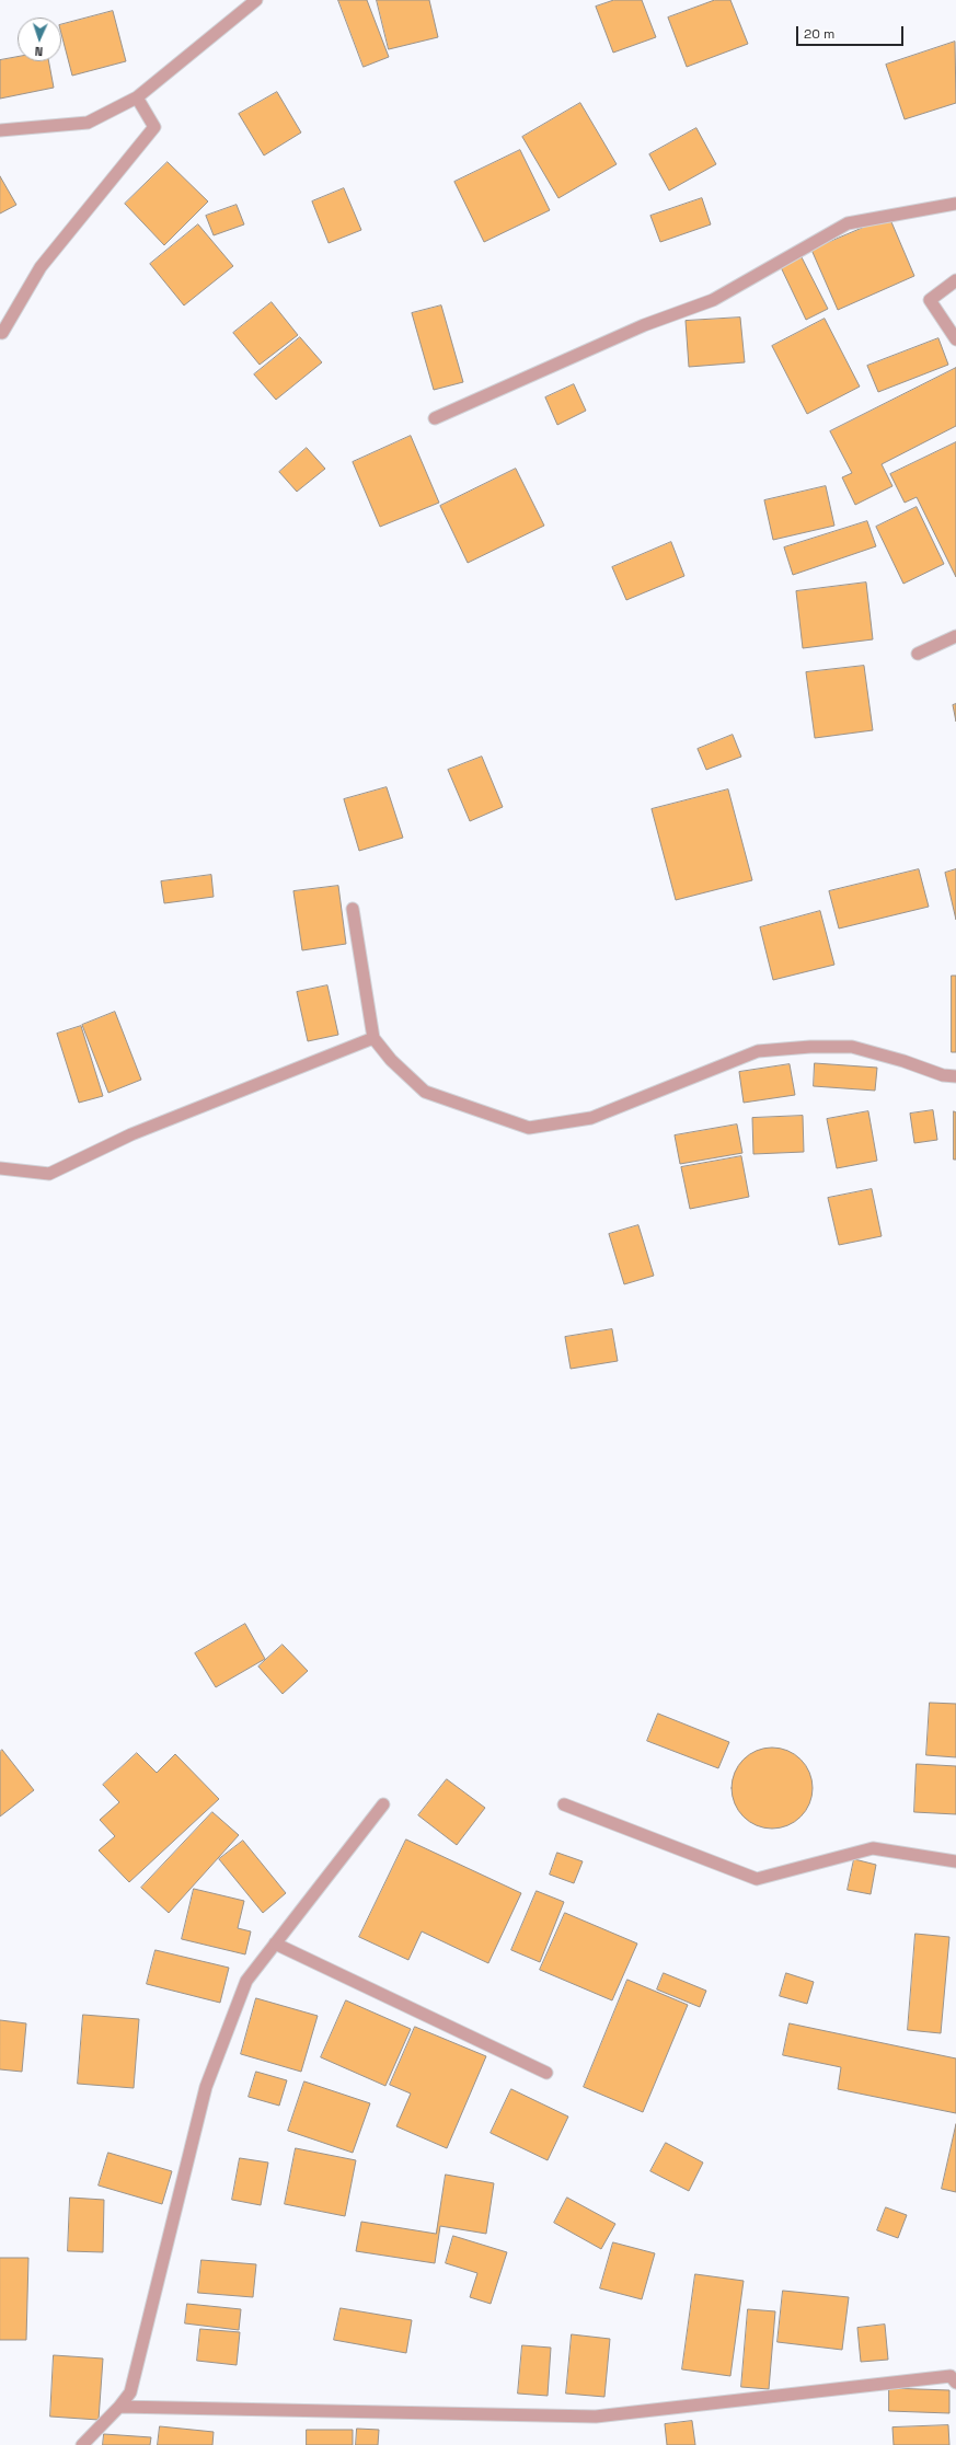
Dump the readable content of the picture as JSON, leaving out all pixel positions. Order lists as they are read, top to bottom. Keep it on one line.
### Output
{"scale_bar":"20 m","north":"bottom"}
